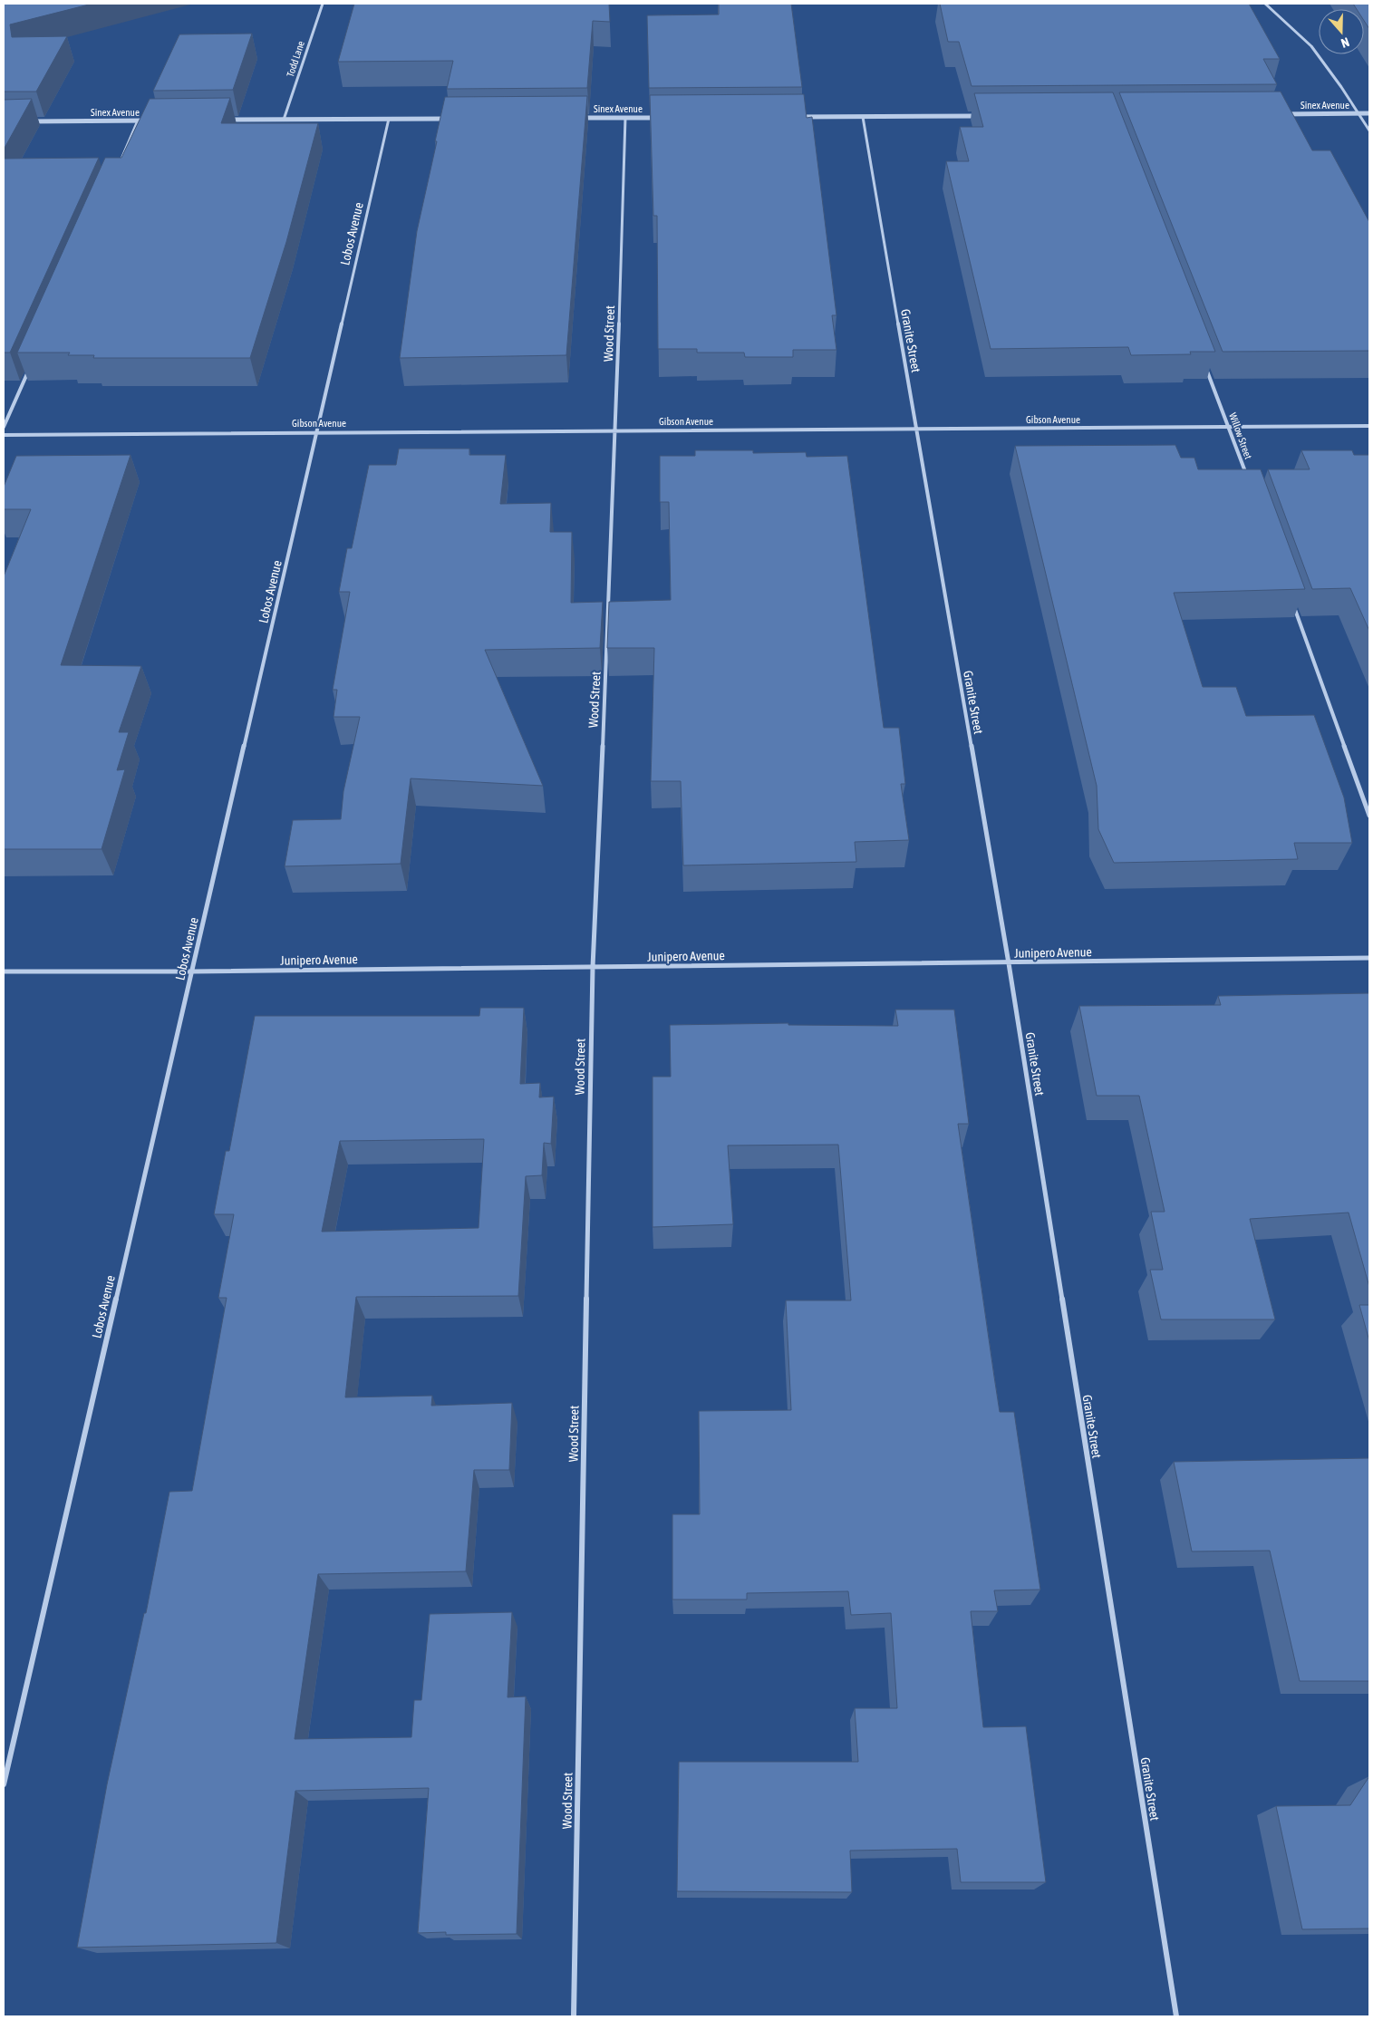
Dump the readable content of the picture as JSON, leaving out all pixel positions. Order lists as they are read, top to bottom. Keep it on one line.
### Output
{"streets":{"street":["Todd Lane","Sinex Avenue","Lobos Avenue","Wood Street","Granite Street","Gibson Avenue","Willow Street","Junipero Avenue"]},"crossings":[["Sinex Avenue","Wood Street"],["Lobos Avenue","Gibson Avenue"],["Lobos Avenue","Junipero Avenue"],["Wood Street","Gibson Avenue"],["Wood Street","Junipero Avenue"],["Granite Street","Gibson Avenue"],["Granite Street","Junipero Avenue"],["Gibson Avenue","Willow Street"]],"north":"bottom"}
